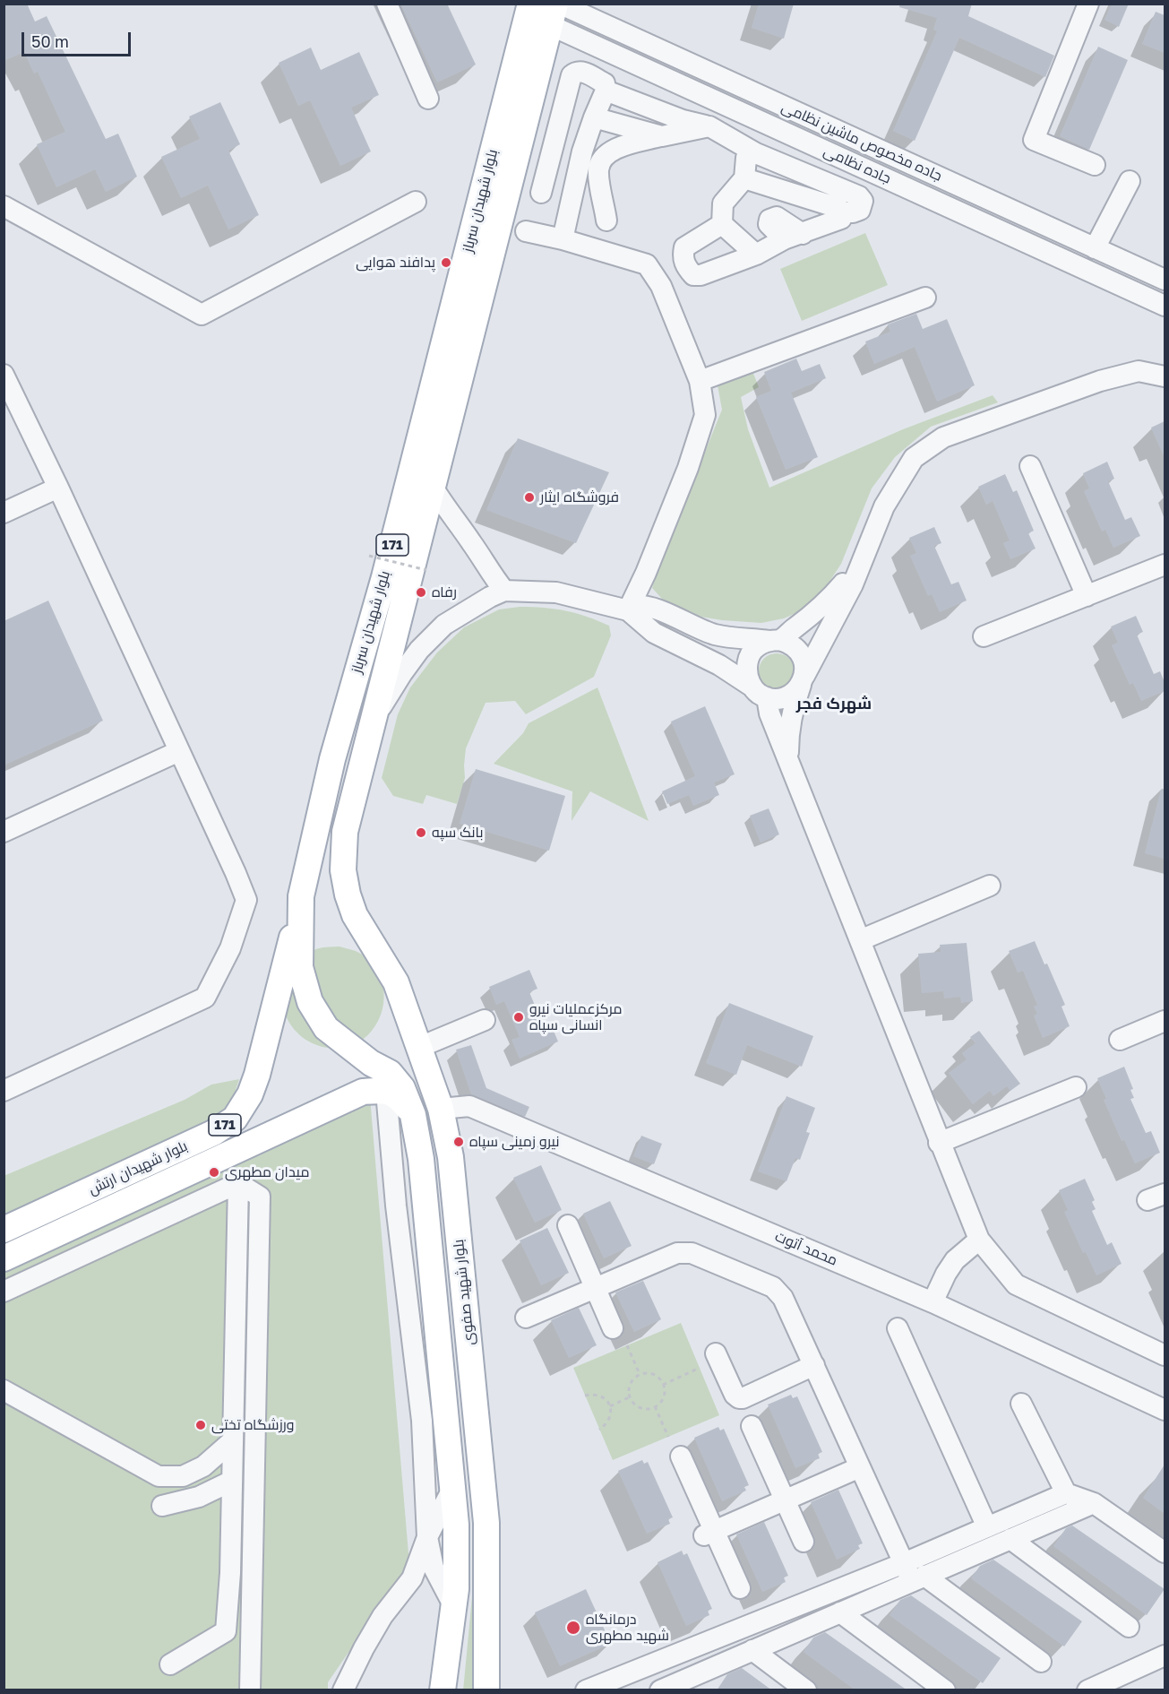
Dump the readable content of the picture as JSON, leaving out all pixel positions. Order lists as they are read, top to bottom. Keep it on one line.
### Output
{"streets":{"main road":["بلوار شهیدان سرباز","171","بلوار شهیدان ارتش","بلوار شهید صفوی"],"street":["جاده مخصوص ماشین نظامی","جاده نظامی","محمد آتوت"]},"crossings":[["جاده مخصوص ماشین نظامی","جاده نظامی"],["جاده مخصوص ماشین نظامی","بلوار شهیدان سرباز"],["جاده نظامی","بلوار شهیدان سرباز"],["بلوار شهیدان سرباز","بلوار شهیدان ارتش"],["بلوار شهیدان سرباز","بلوار شهید صفوی"],["محمد آتوت","بلوار شهید صفوی"]],"districts":["شهرک فجر"],"places":["پدافند هوایی","فروشگاه ایثار","رفاه","بانک سپه","مرکزعملیات نیرو انسانی سپاه","نیرو زمینی سپاه","میدان مطهری","ورزشگاه تختی","درمانگاه شهید مطهری"],"scale_bar":"50 m"}
